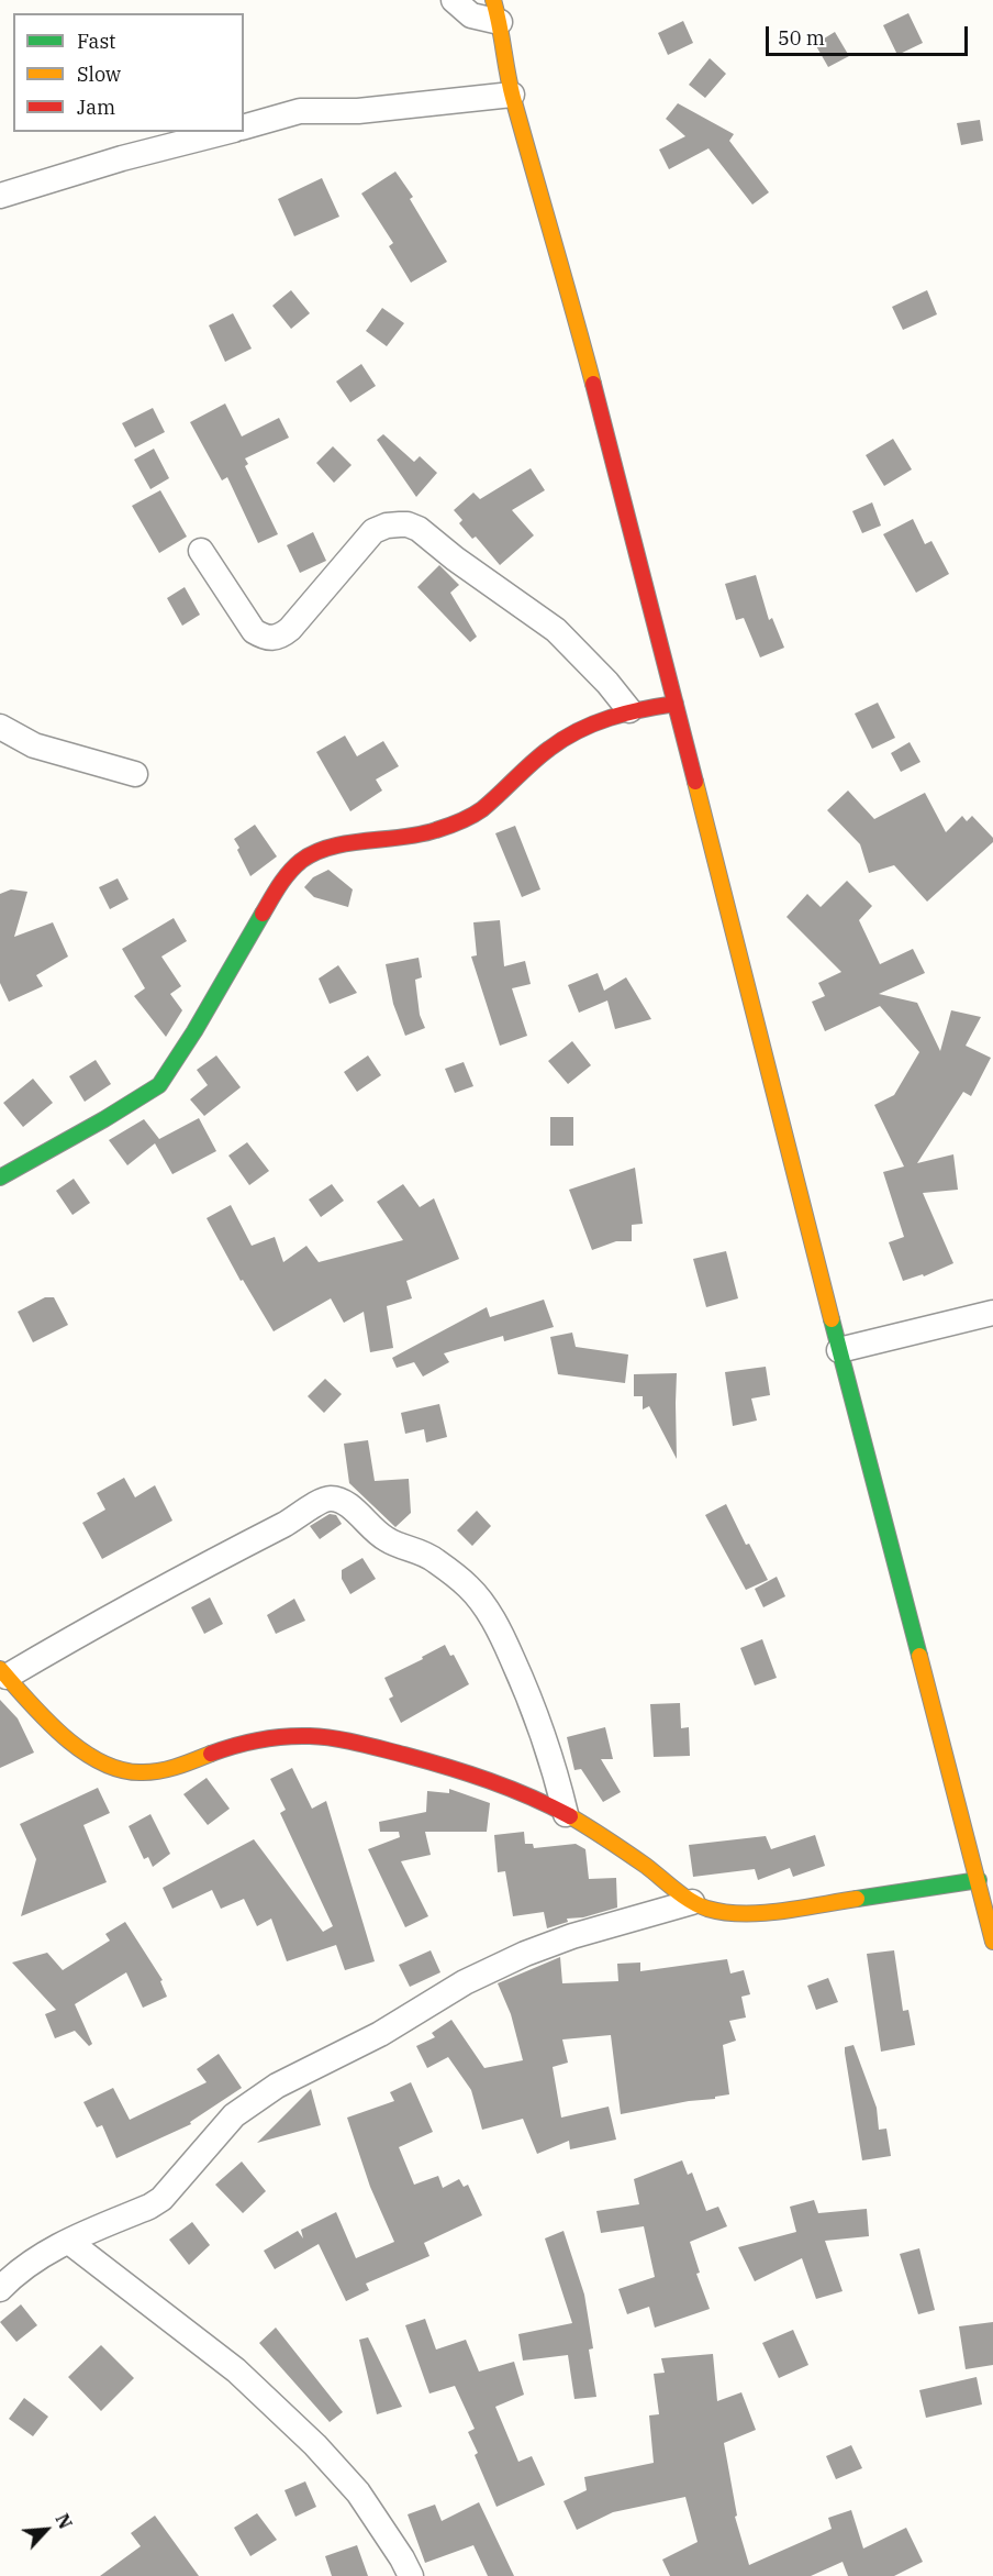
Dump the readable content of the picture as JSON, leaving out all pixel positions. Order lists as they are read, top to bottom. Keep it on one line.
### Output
{"legend":["Fast","Slow","Jam"],"scale_bar":"50 m","north":"top right"}
